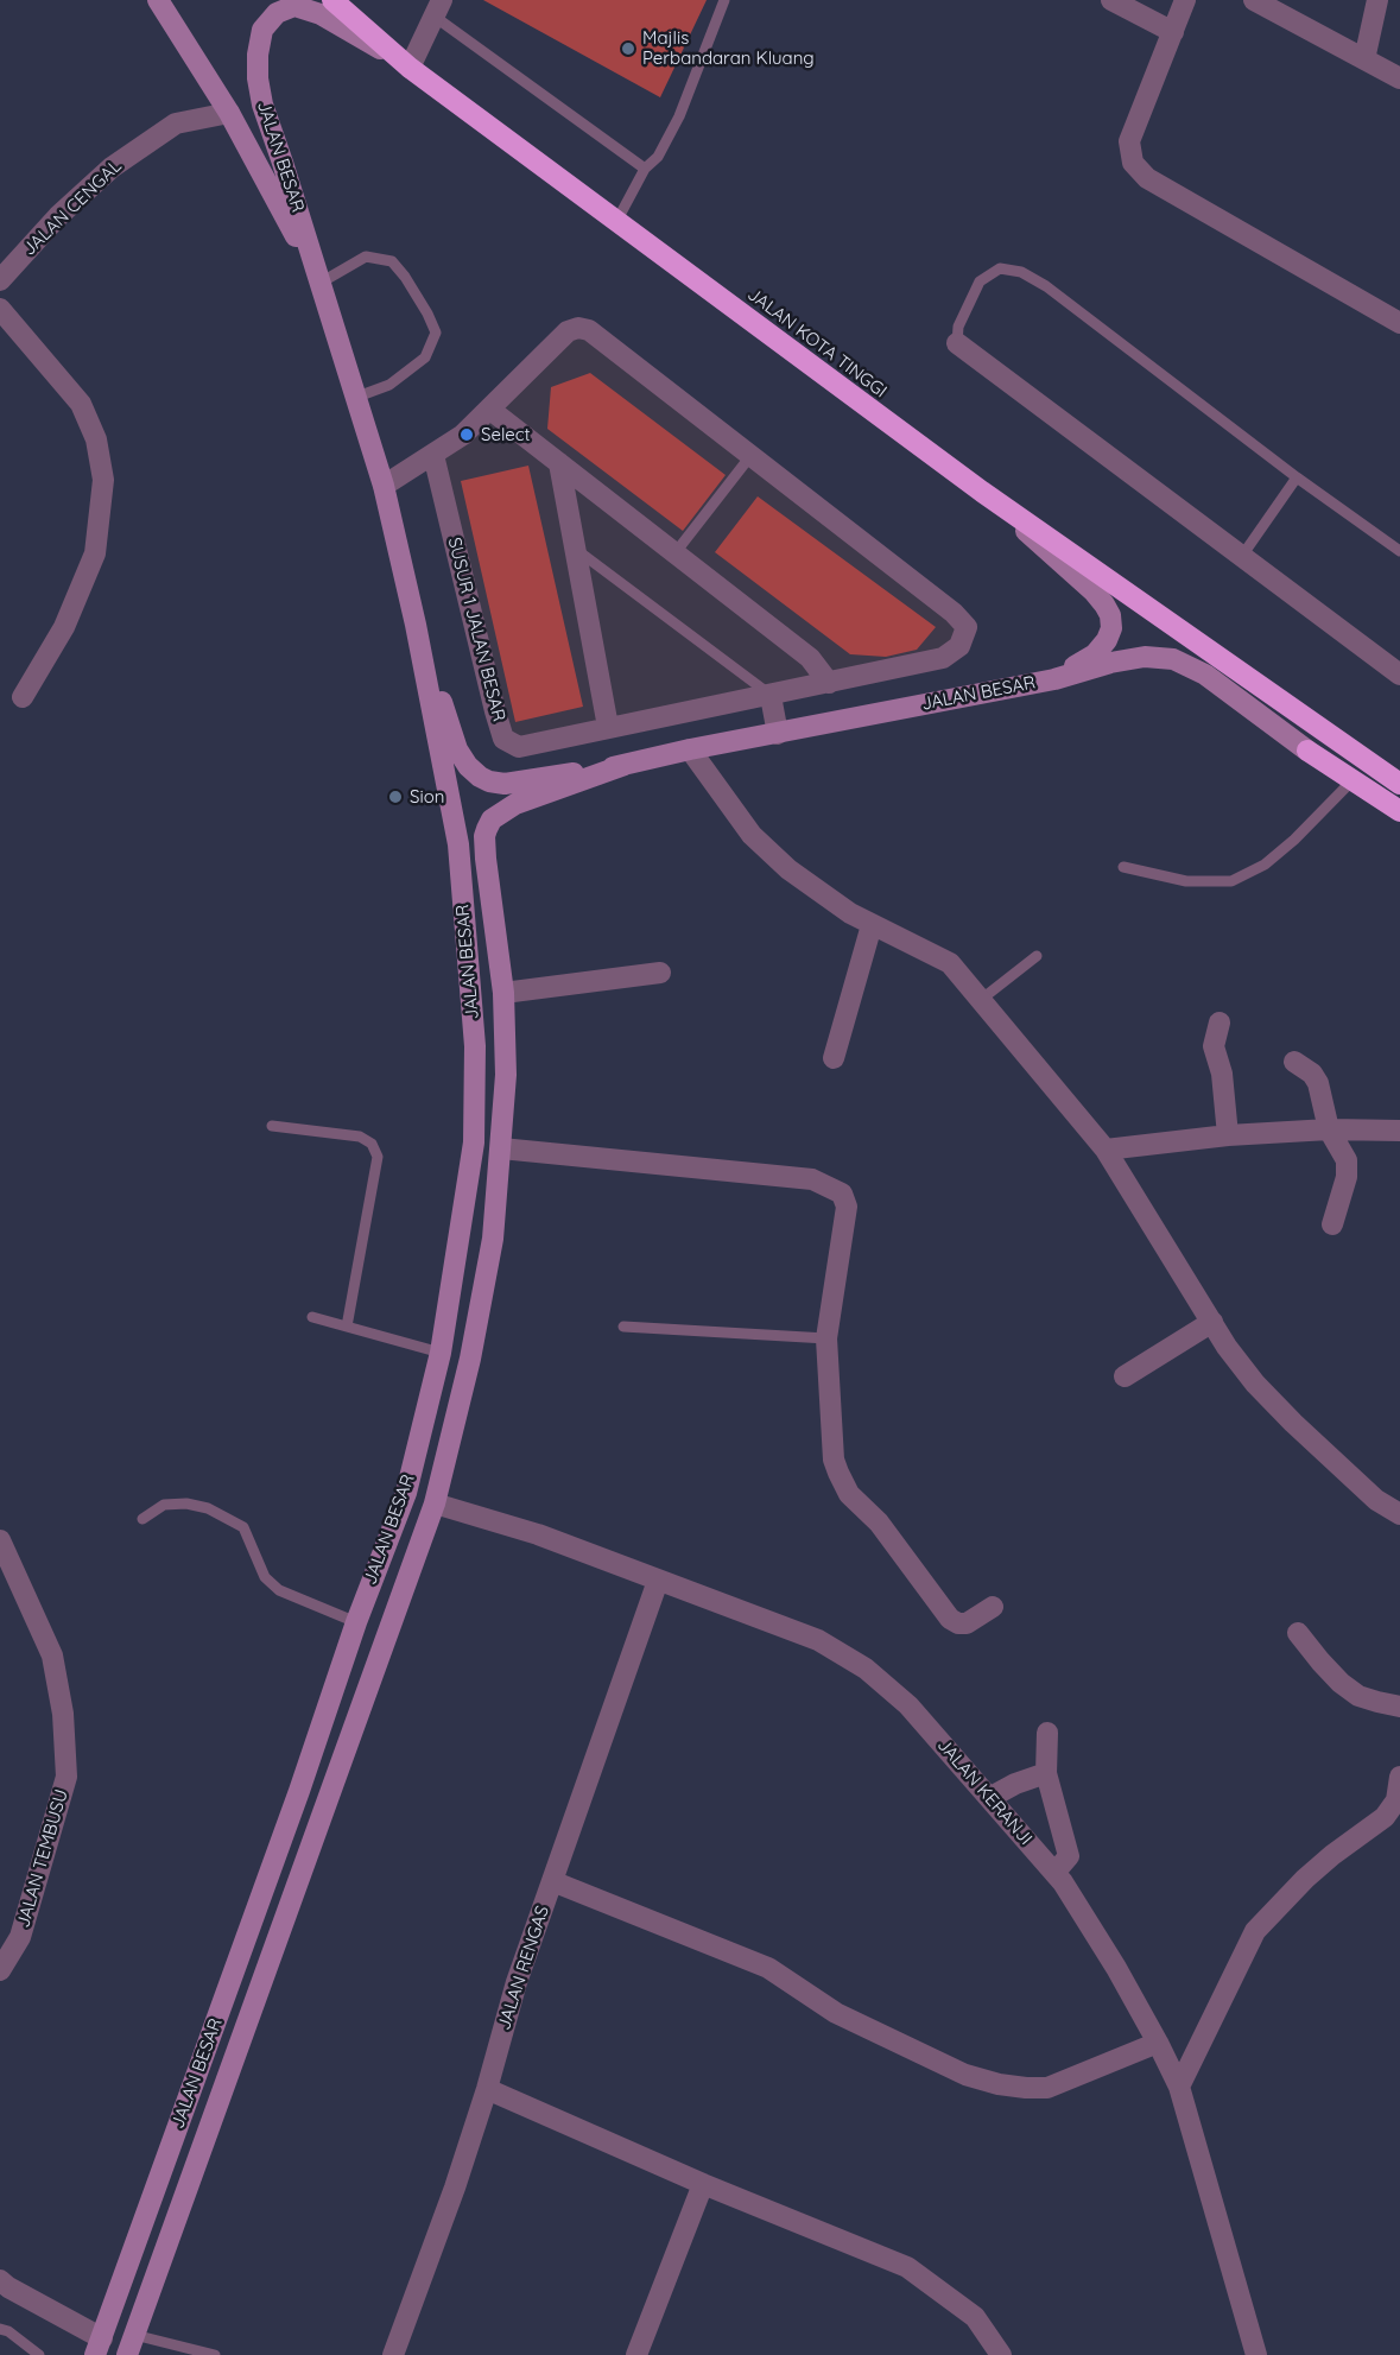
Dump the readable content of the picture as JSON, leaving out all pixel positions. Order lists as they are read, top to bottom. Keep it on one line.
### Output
{"streets":{"highway":["JALAN KOTA TINGGI"],"main road":["JALAN BESAR"],"street":["JALAN CENGAL","SUSUR 1 JALAN BESAR","JALAN KERANJI","JALAN TEMBUSU","JALAN RENGAS"]},"crossings":[["JALAN BESAR","JALAN CENGAL"],["JALAN BESAR","JALAN KOTA TINGGI"],["JALAN BESAR","JALAN KERANJI"],["JALAN KERANJI","JALAN RENGAS"]],"places":["Majlis Perbandaran Kluang","Select","Sion"]}
